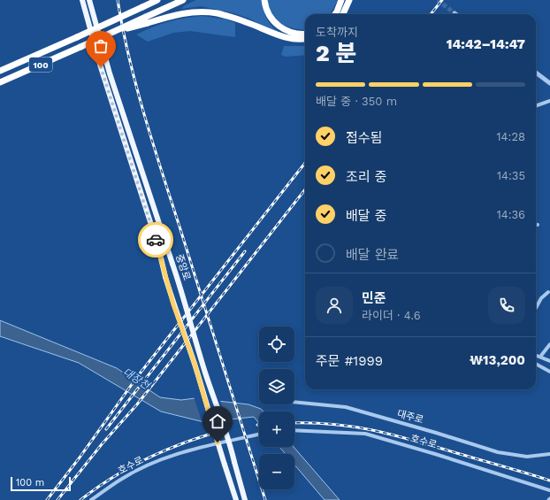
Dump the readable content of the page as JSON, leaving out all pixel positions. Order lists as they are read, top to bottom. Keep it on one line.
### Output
{"streets":{"highway":["100"],"main road":["중앙로"],"street":["대주로","호수로"]},"water":["대장천"],"scale_bar":"100 m","page":{"heading":["2 분","도착까지","14:42–14:47"],"panel":["민준","라이더 · 4.6","주문 #1999","₩13,200"],"bar":"배달 중 · 350 m","list":[["접수됨","14:28"],["조리 중","14:35"],["배달 중","14:36"],"배달 완료"],"map_buttons":["+","−"],"scale":"100 m"}}
